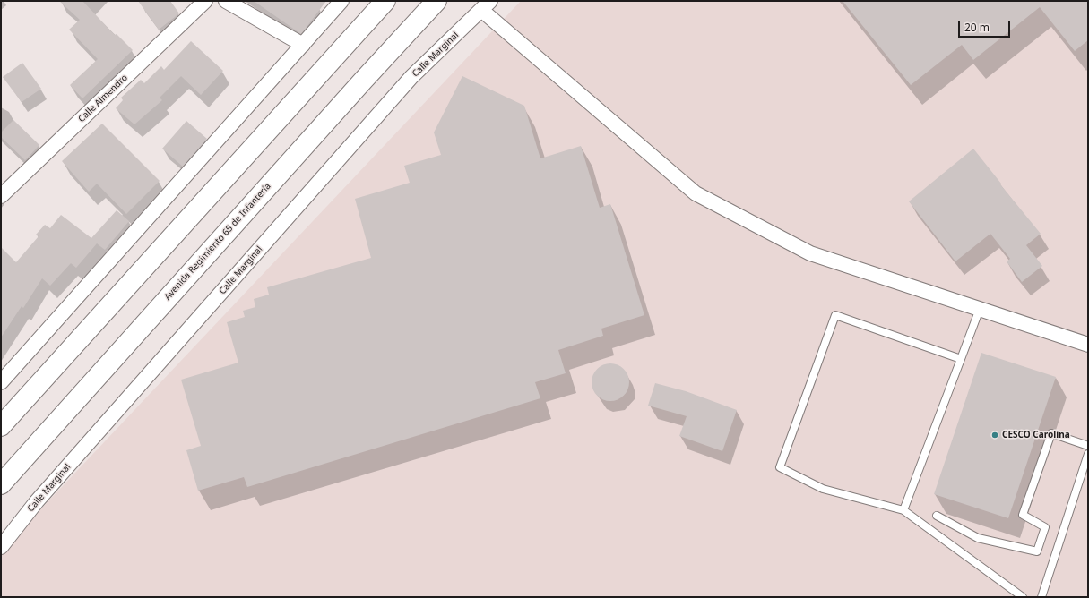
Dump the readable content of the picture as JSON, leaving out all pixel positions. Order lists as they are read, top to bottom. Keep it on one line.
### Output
{"streets":{"main road":["Avenida Regimiento 65 de Infantería"],"street":["Calle Marginal","Calle Almendro"]},"places":["CESCO Carolina"],"scale_bar":"20 m"}
